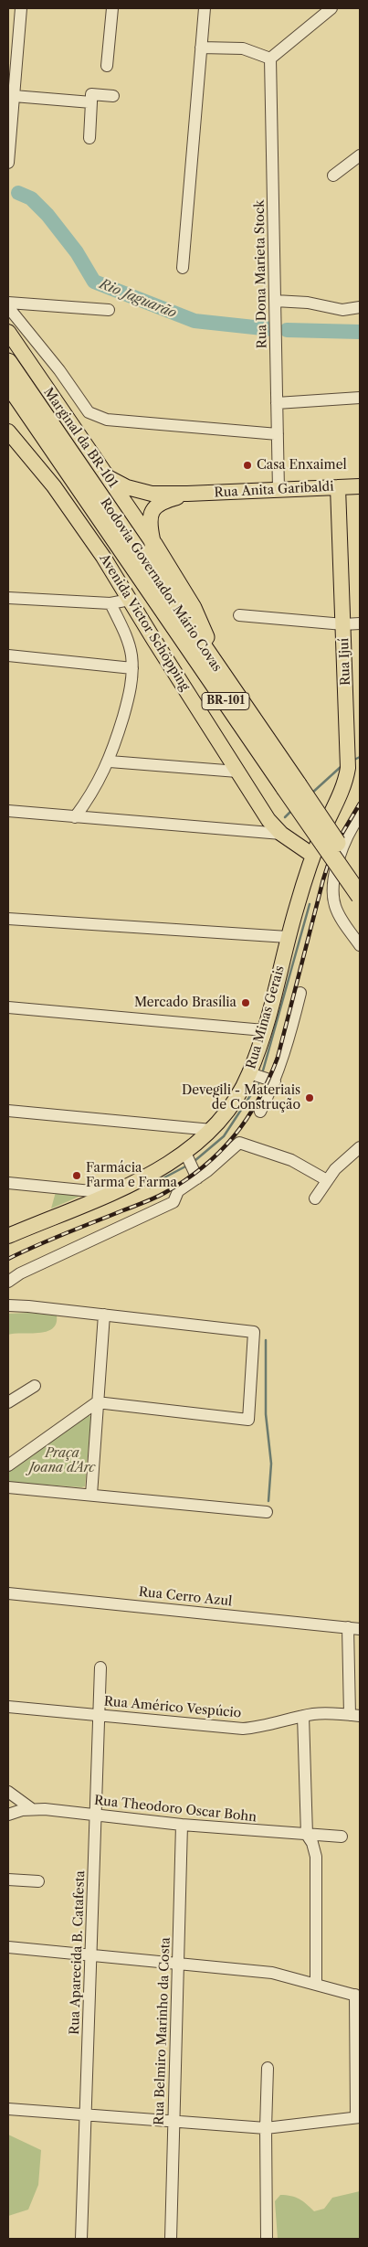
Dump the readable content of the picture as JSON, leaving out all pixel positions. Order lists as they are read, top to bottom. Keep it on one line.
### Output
{"streets":{"highway":["Rodovia Governador Mário Covas","BR-101"],"main road":["Marginal da BR-101","Rua Anita Garibaldi","Avenida Victor Schöpping","Rua Ijuí","Rua Minas Gerais"],"street":["Rua Dona Marieta Stock","Rua Cerro Azul","Rua Américo Vespúcio","Rua Theodoro Oscar Bohn","Rua Aparecida B. Catafesta","Rua Belmiro Marinho da Costa"]},"crossings":[["Rua Dona Marieta Stock","Rua Anita Garibaldi"],["Marginal da BR-101","Rua Anita Garibaldi"],["Rua Anita Garibaldi","Rua Ijuí"],["Avenida Victor Schöpping","Rua Minas Gerais"],["Rua Ijuí","Rua Minas Gerais"],["Rua Américo Vespúcio","Rua Aparecida B. Catafesta"],["Rua Theodoro Oscar Bohn","Rua Aparecida B. Catafesta"],["Rua Theodoro Oscar Bohn","Rua Belmiro Marinho da Costa"]],"water":["Rio Jaguarão"],"parks":["Praça Joana d'Arc"],"places":["Casa Enxaimel","Mercado Brasília","Devegili - Materiais de Construção","Farmácia Farma e Farma"]}
